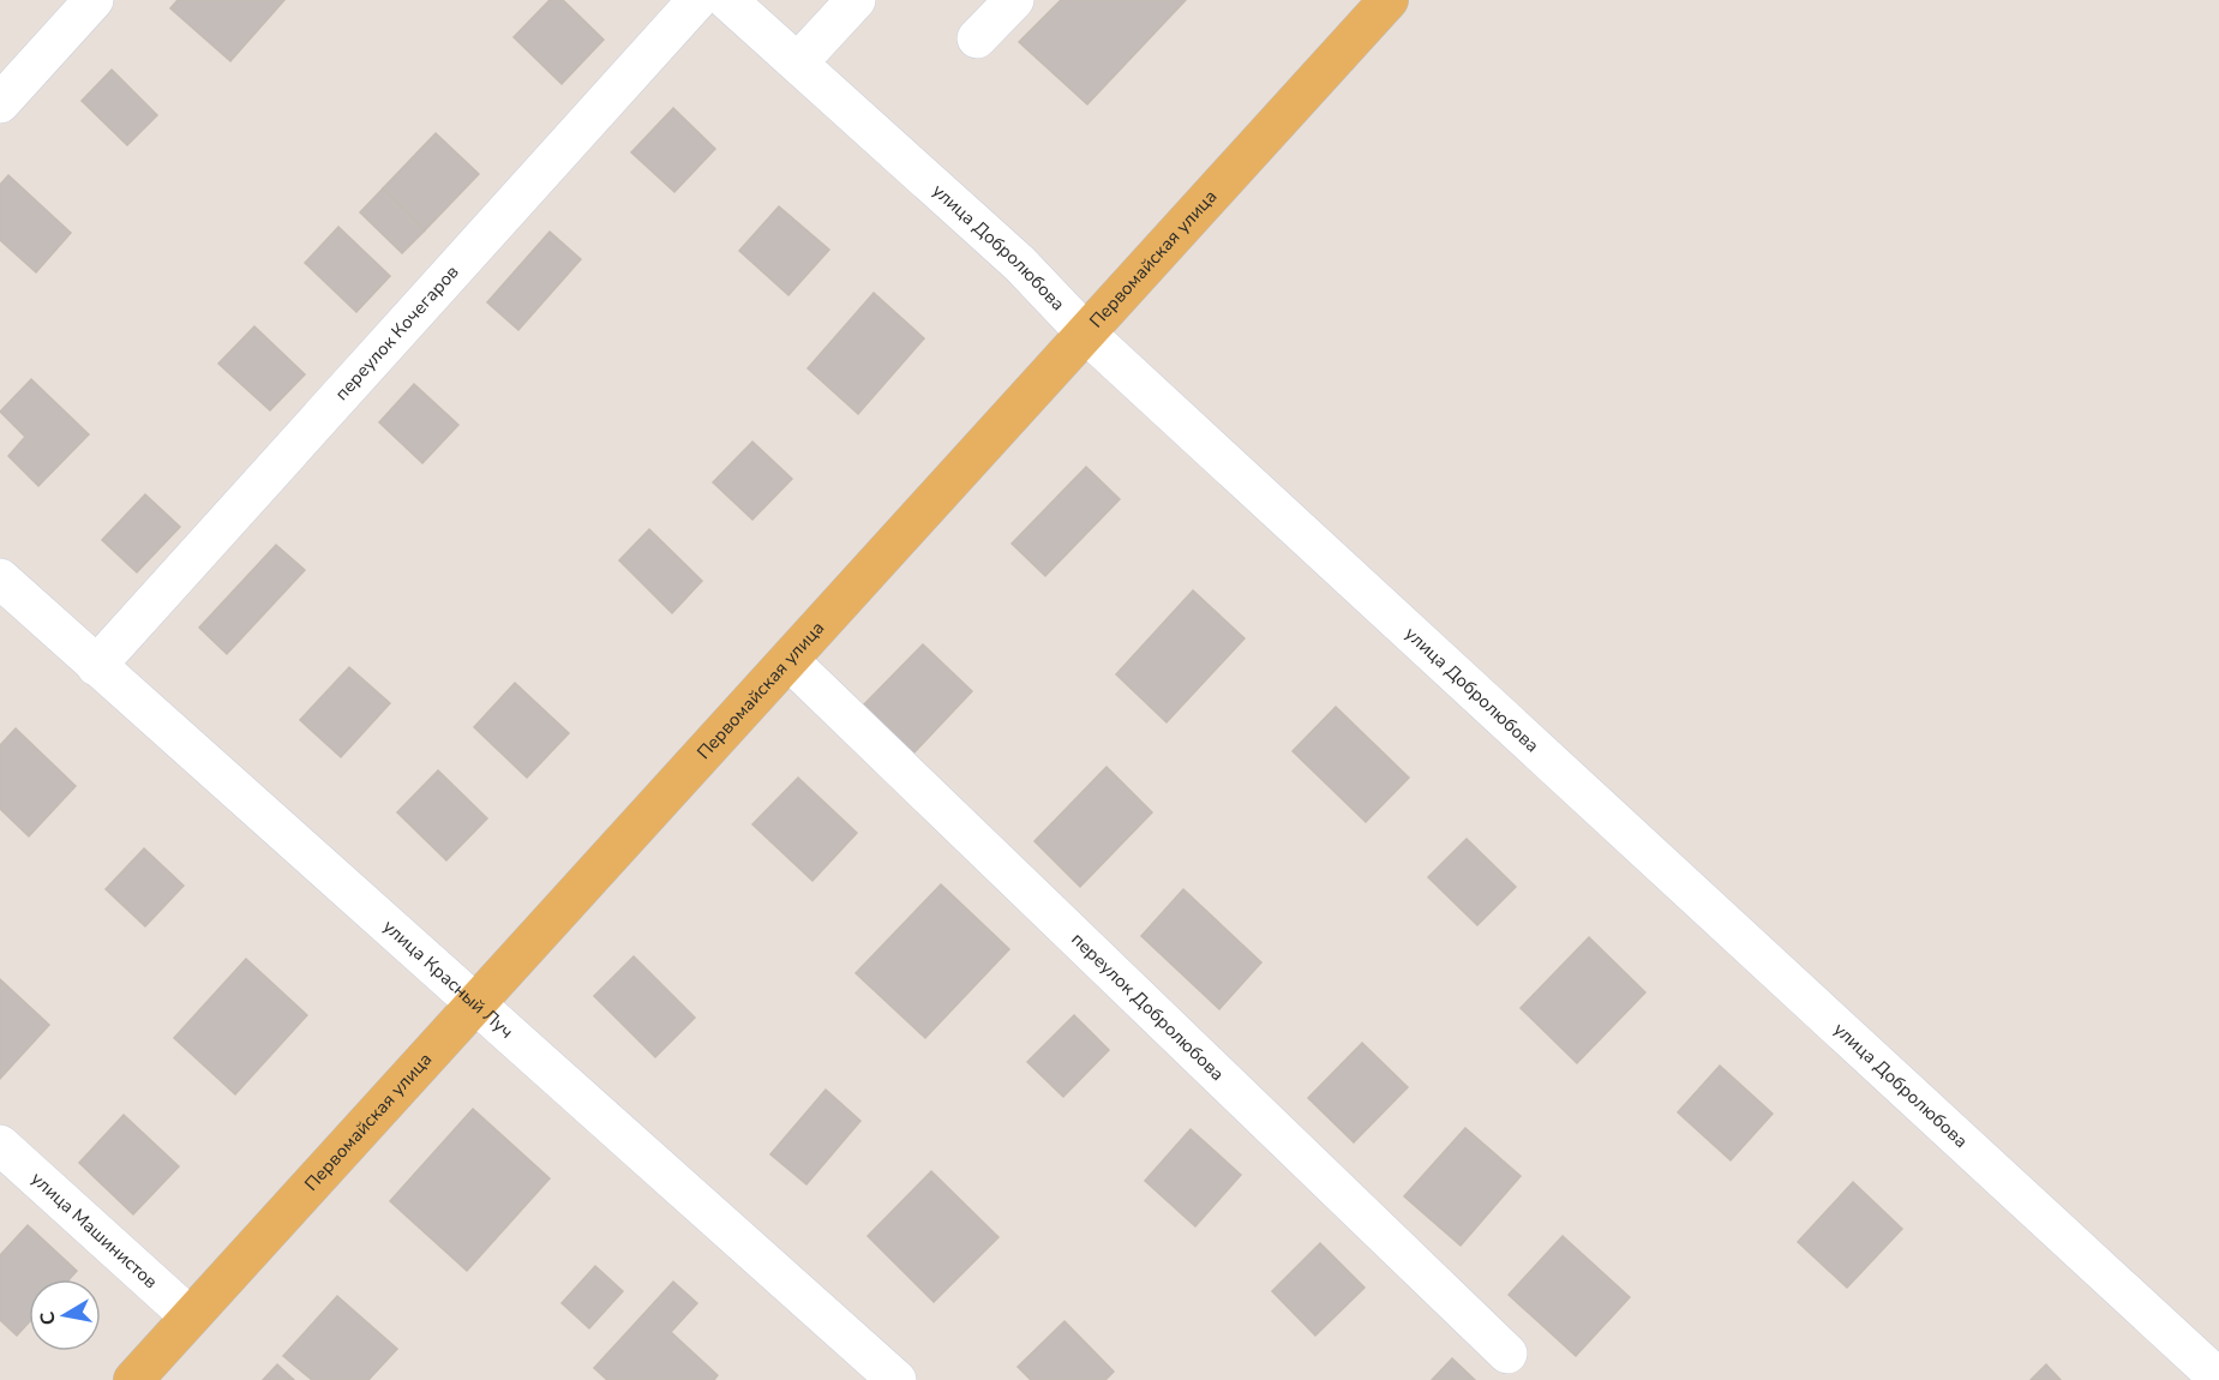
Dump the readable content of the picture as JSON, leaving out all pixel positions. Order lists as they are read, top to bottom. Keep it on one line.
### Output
{"streets":{"main road":["Первомайская улица"],"street":["улица Добролюбова","переулок Кочегаров","улица Красный Луч","переулок Добролюбова","улица Машинистов"]},"crossings":[["улица Добролюбова","Первомайская улица"],["Первомайская улица","улица Красный Луч"],["Первомайская улица","переулок Добролюбова"],["Первомайская улица","улица Машинистов"],["переулок Кочегаров","улица Красный Луч"]],"north":"left"}
